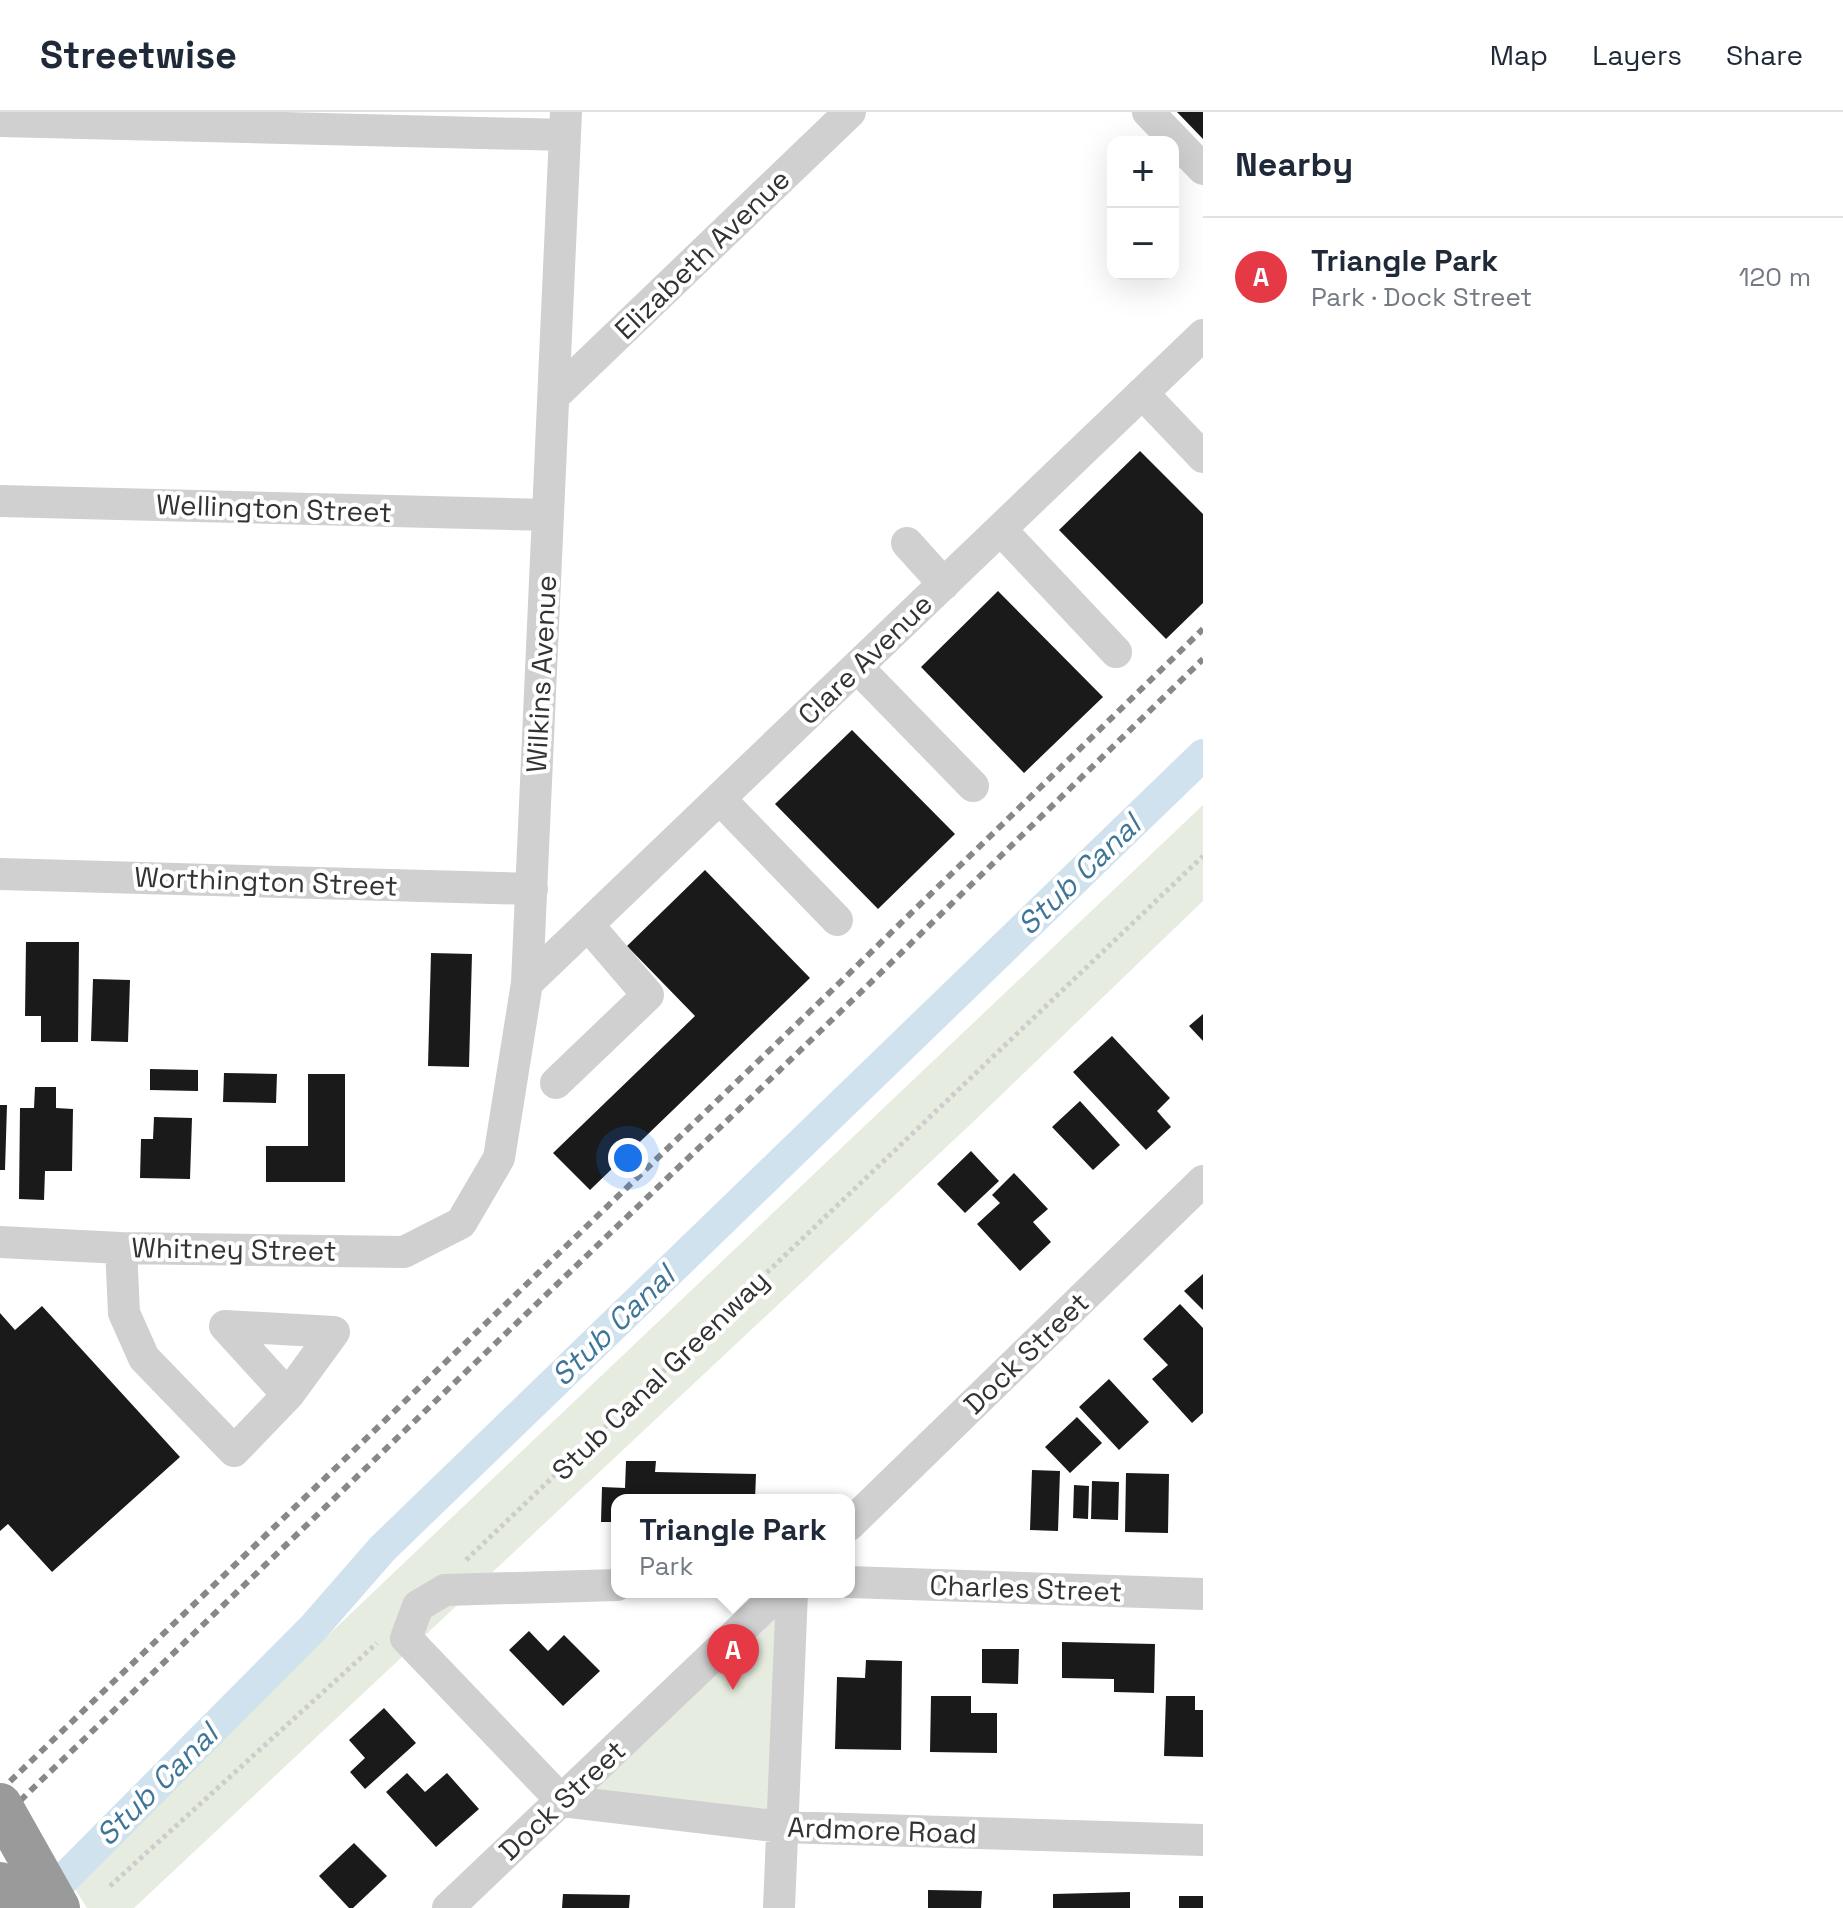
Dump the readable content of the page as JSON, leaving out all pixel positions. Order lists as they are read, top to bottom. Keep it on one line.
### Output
{"streets":{"street":["Elizabeth Avenue","Wellington Street","Clare Avenue","Wilkins Avenue","Worthington Street","Whitney Street","Dock Street","Charles Street","Ardmore Road"],"path":["Stub Canal Greenway"]},"crossings":[["Elizabeth Avenue","Wilkins Avenue"],["Wellington Street","Wilkins Avenue"],["Clare Avenue","Wilkins Avenue"],["Wilkins Avenue","Worthington Street"],["Wilkins Avenue","Whitney Street"],["Dock Street","Ardmore Road"]],"water":["Stub Canal"],"page":{"header":"Streetwise","nav":["Map","Layers","Share"],"heading":"Nearby","map_buttons":["+","−"],"list":[{"mark":"A","name":"Triangle Park","note":"Park · Dock Street","value":"120 m"}],"popup":["Triangle Park","Park"],"pins":"A"}}
